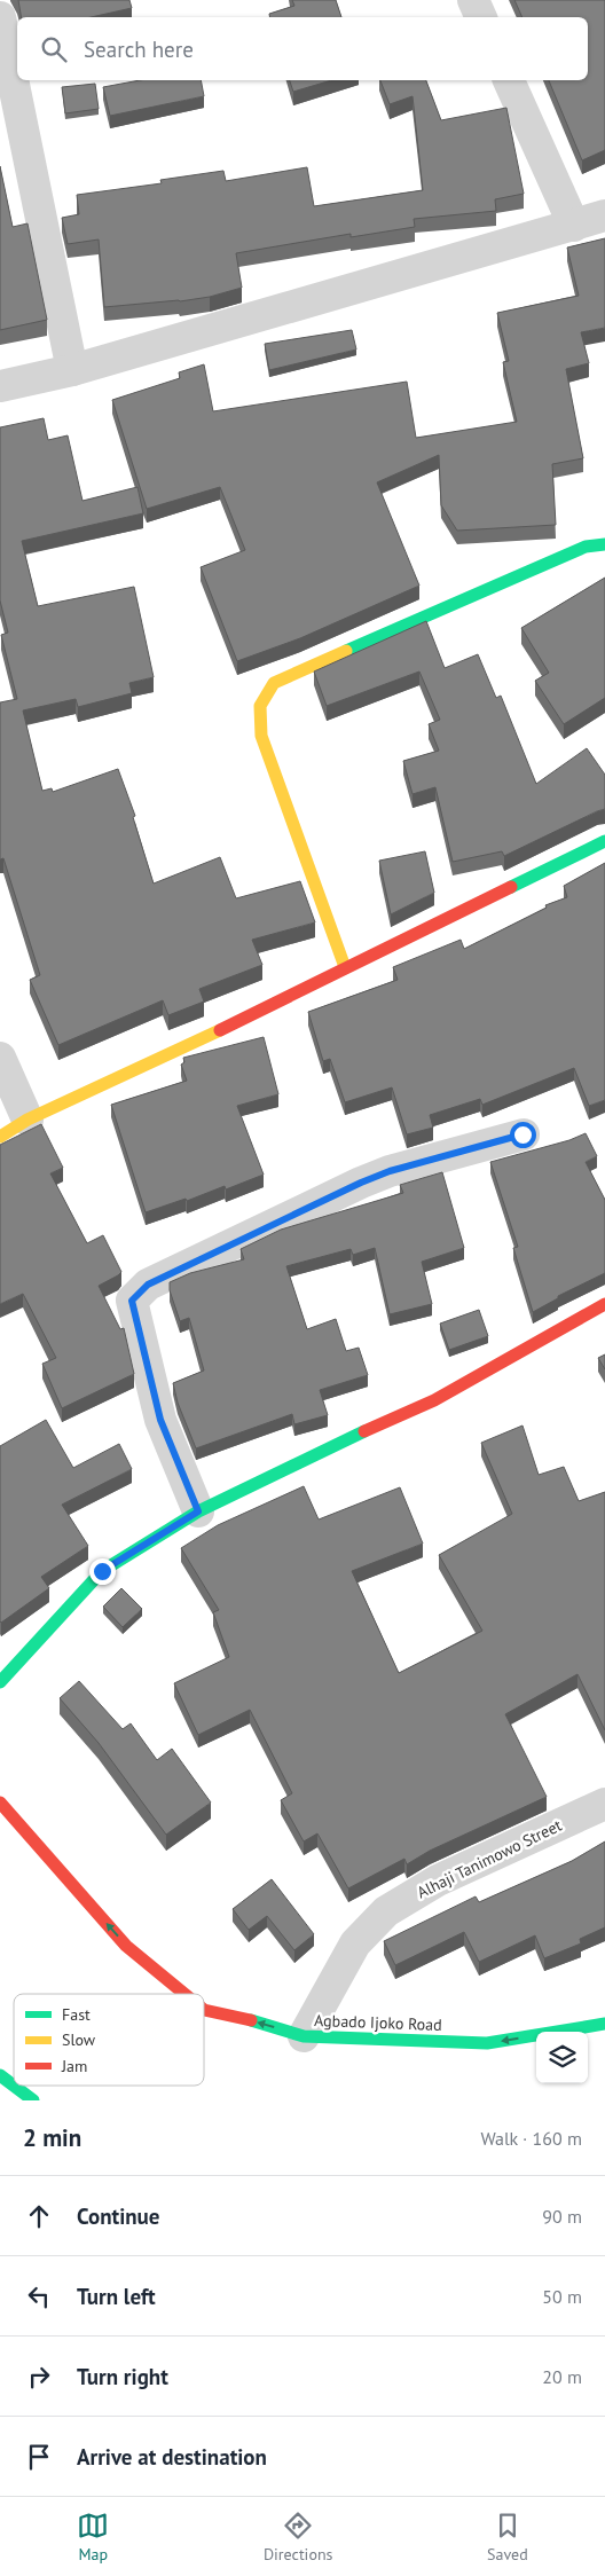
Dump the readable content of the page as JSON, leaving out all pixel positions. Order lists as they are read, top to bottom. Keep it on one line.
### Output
{"streets":{"street":["Alhaji Tanimowo Street","Agbado Ijoko Road"]},"crossings":[["Alhaji Tanimowo Street","Agbado Ijoko Road"]],"one_way":["Agbado Ijoko Road"],"legend":["Fast","Slow","Jam"],"page":{"search":"Search here","heading":["2 min","Walk · 160 m"],"list":[["Continue","90 m"],["Turn left","50 m"],["Turn right","20 m"],"Arrive at destination"],"nav":["Map","Directions","Saved"]}}
